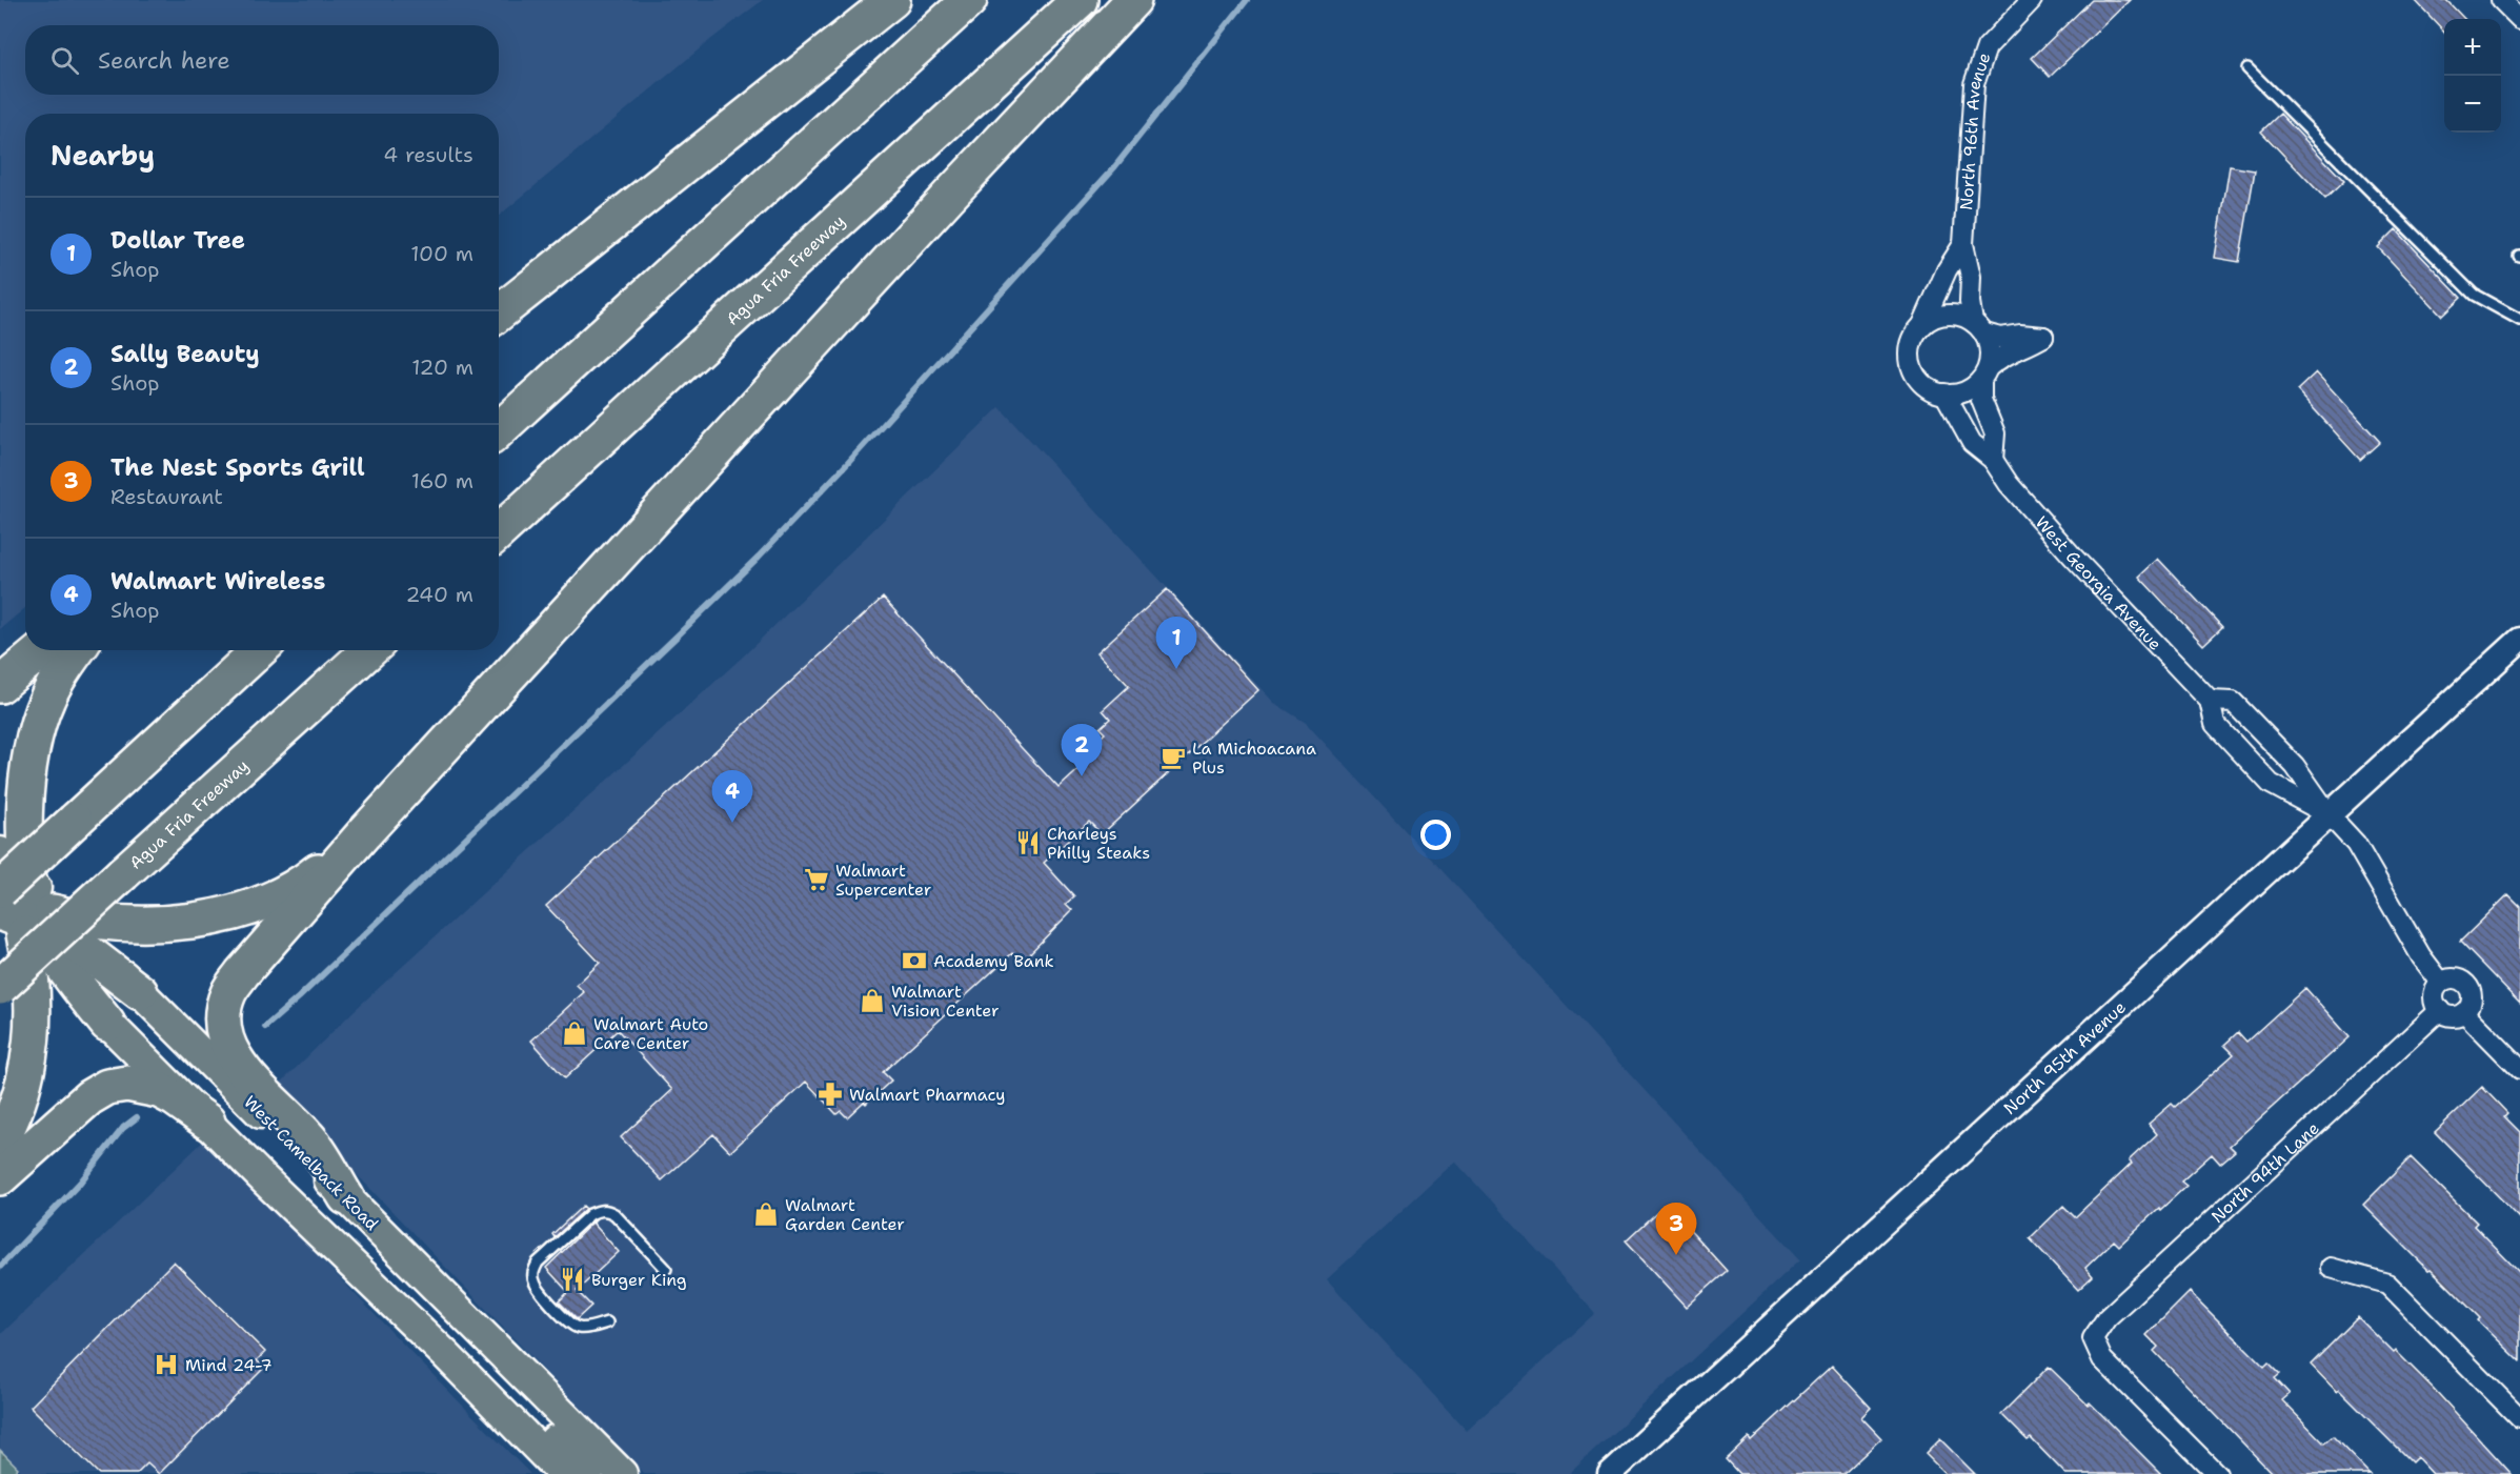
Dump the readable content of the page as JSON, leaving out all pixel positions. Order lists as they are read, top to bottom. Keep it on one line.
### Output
{"streets":{"highway":["Agua Fria Freeway"],"main road":["West Camelback Road"],"street":["North 96th Avenue","West Georgia Avenue","North 95th Avenue","North 94th Lane"]},"crossings":[["North 96th Avenue","West Georgia Avenue"],["West Georgia Avenue","North 95th Avenue"],["West Georgia Avenue","North 94th Lane"]],"places":{"cafe":["La Michoacana Plus"],"restaurant":["Charleys Philly Steaks","Burger King"],"supermarket":["Walmart Supercenter"],"bank":["Academy Bank"],"shop":["Walmart Vision Center","Walmart Auto Care Center","Walmart Garden Center"],"pharmacy":["Walmart Pharmacy"],"hospital":["Mind 24-7"]},"page":{"map_buttons":["+","−"],"search":"Search here","heading":["Nearby","4 results"],"list":[{"mark":"1","name":"Dollar Tree","note":"Shop","value":"100 m"},{"mark":"2","name":"Sally Beauty","note":"Shop","value":"120 m"},{"mark":"3","name":"The Nest Sports Grill","note":"Restaurant","value":"160 m"},{"mark":"4","name":"Walmart Wireless","note":"Shop","value":"240 m"}],"pins":["1","2","4","3"]}}
